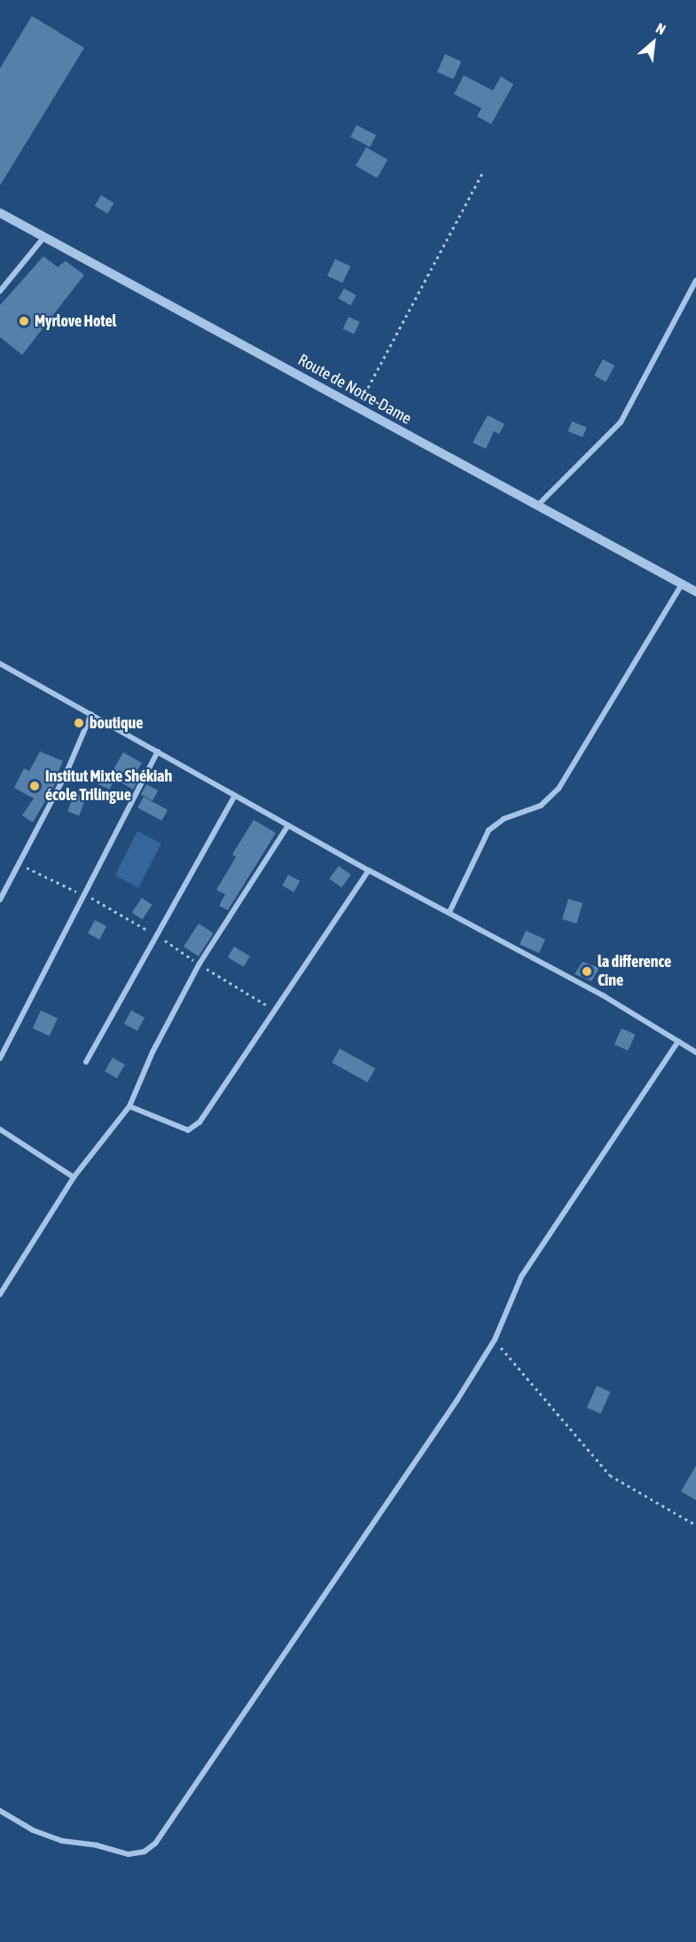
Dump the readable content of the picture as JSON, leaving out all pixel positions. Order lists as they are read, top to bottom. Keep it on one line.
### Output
{"streets":{"street":["Route de Notre-Dame"]},"places":["Myrlove Hotel","boutique","Institut Mixte Shékiah école Trilingue","la difference Cine"],"north":"top right"}
